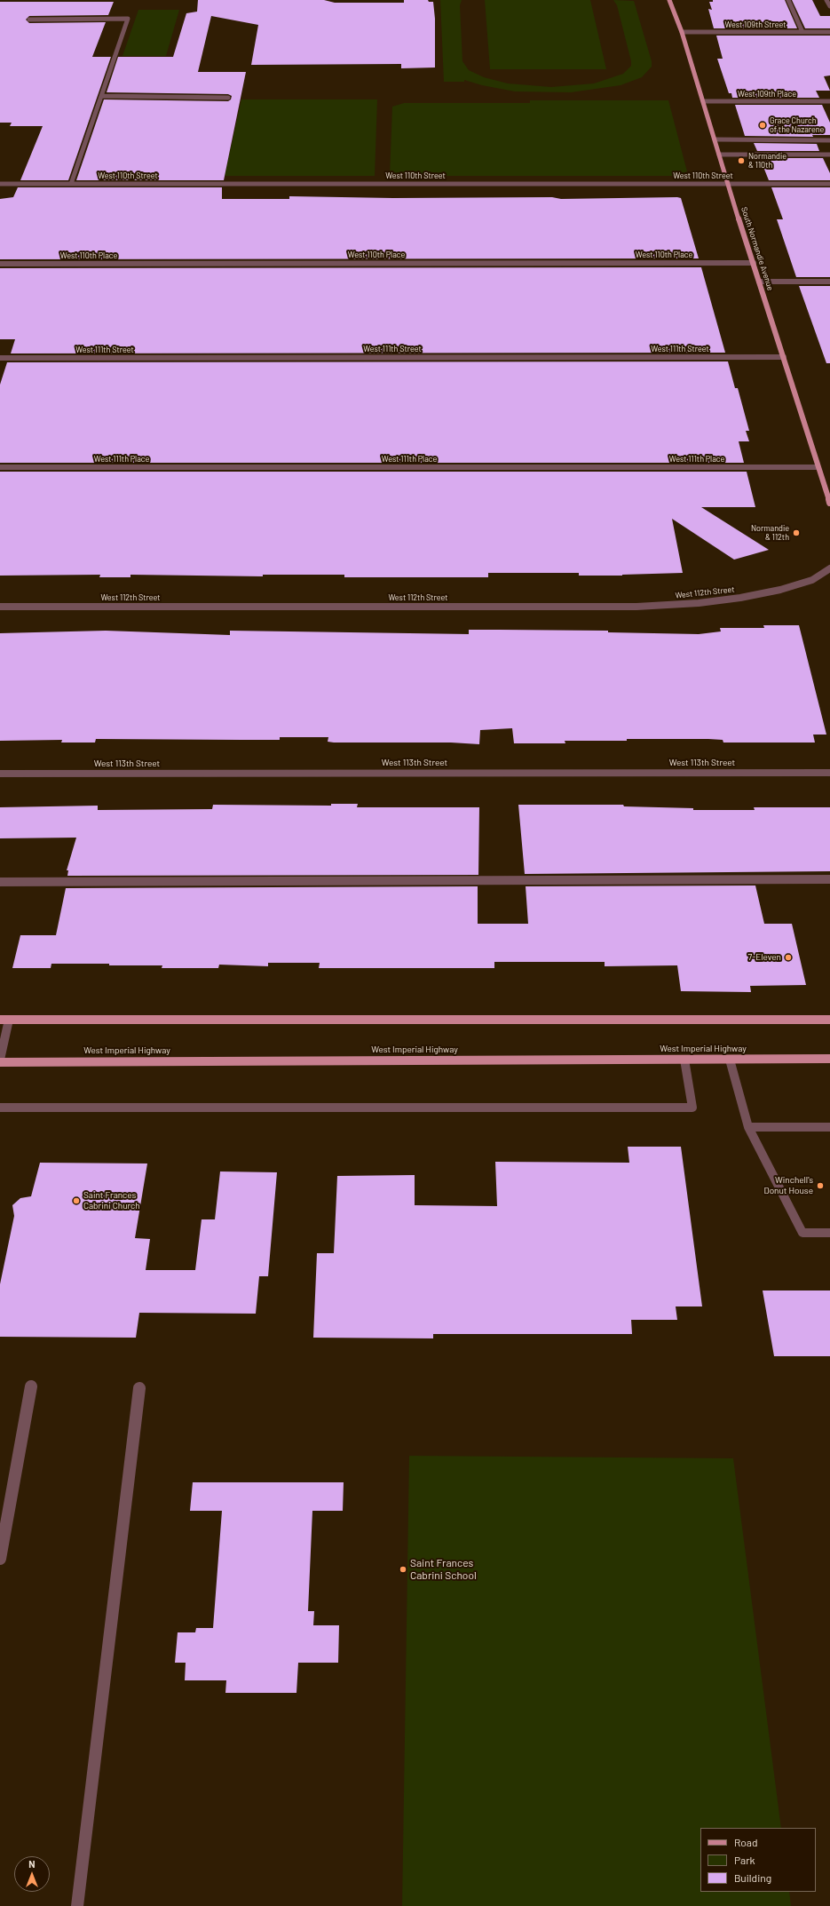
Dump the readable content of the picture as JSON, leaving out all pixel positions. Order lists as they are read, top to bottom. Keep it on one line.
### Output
{"streets":{"main road":["South Normandie Avenue","West Imperial Highway"],"street":["West 109th Street","West 109th Place","West 110th Street","West 110th Place","West 111th Street","West 111th Place","West 112th Street","West 113th Street"]},"crossings":[["West 109th Street","South Normandie Avenue"],["West 109th Place","South Normandie Avenue"],["West 110th Street","South Normandie Avenue"],["South Normandie Avenue","West 110th Place"],["South Normandie Avenue","West 111th Street"],["South Normandie Avenue","West 111th Place"]],"places":["Grace Church of the Nazarene","Normandie & 110th","Normandie & 112th","7-Eleven","Winchell's Donut House","Saint Frances Cabrini Church","Saint Frances Cabrini School"],"legend":["Road","Park","Building"],"north":"top"}
